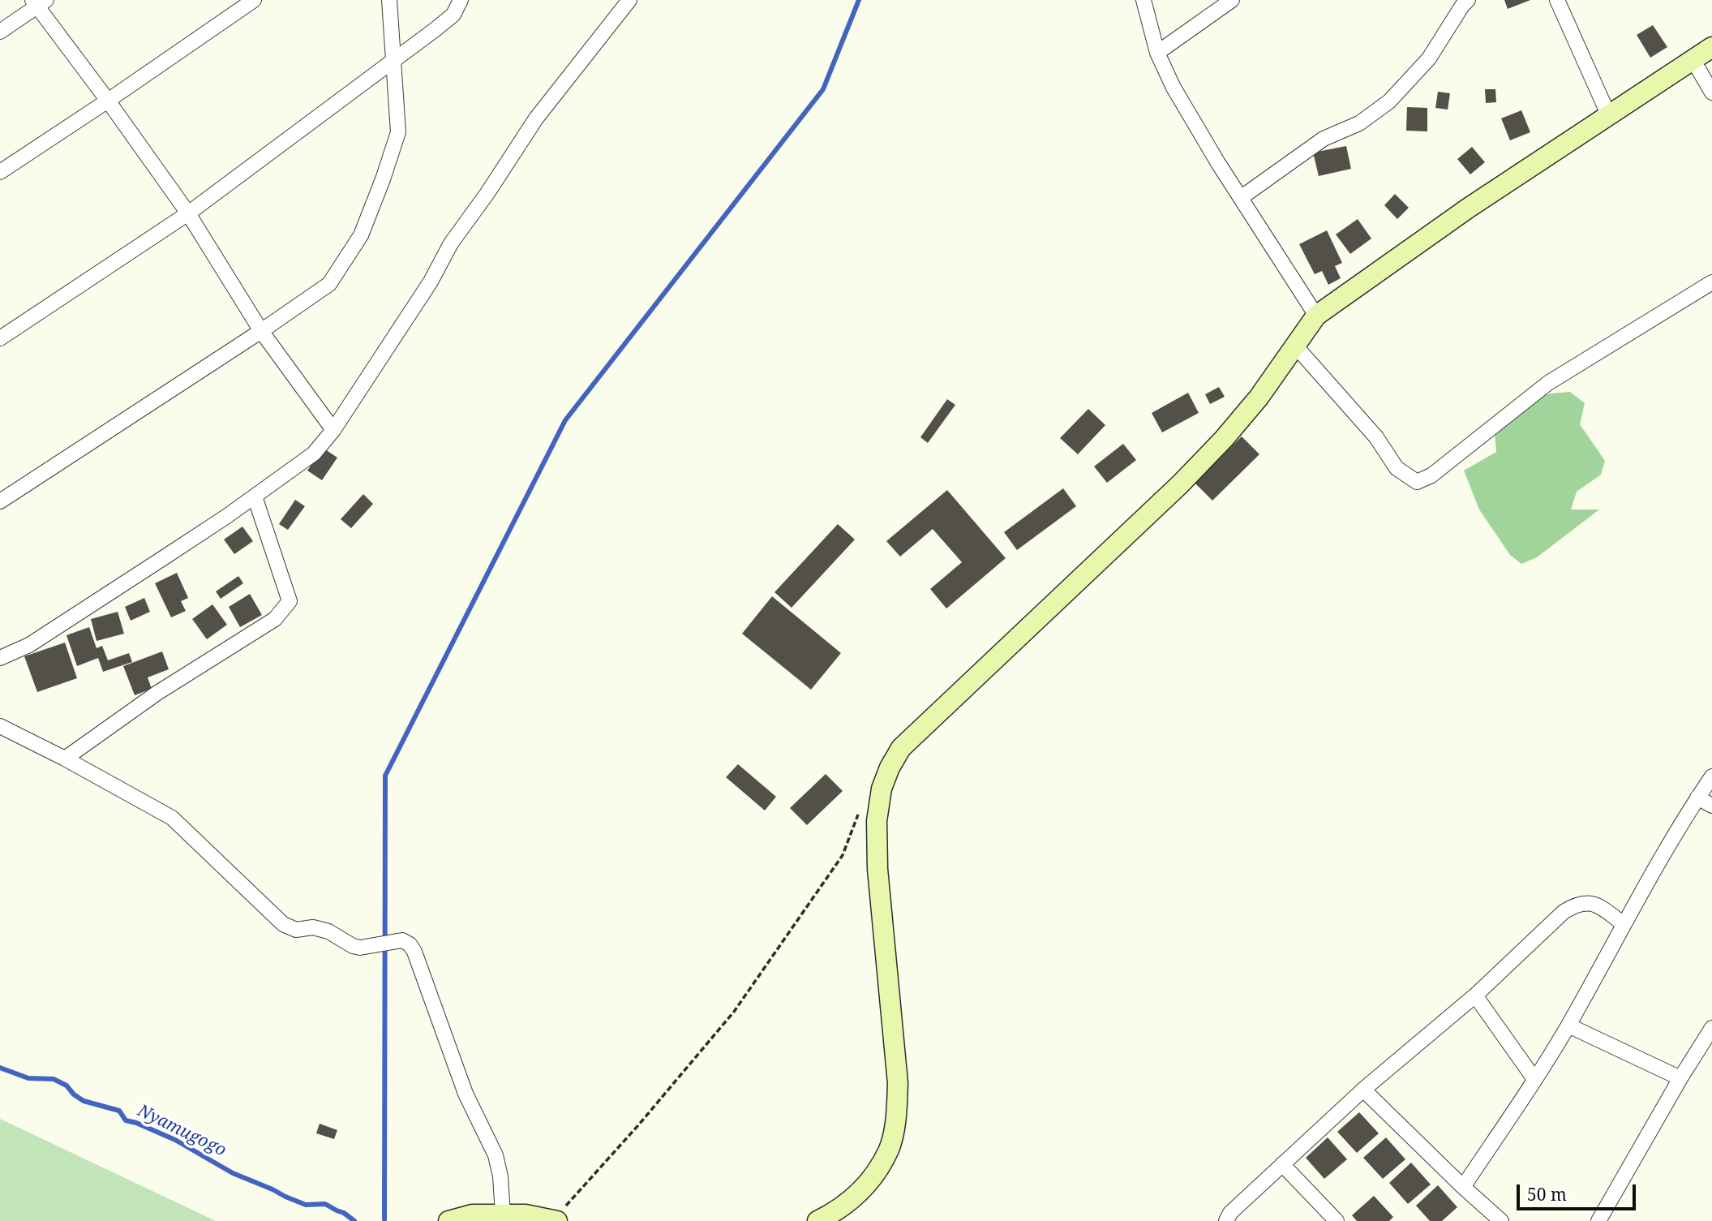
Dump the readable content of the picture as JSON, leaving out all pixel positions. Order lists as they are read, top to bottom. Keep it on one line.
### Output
{"water":["Nyamugogo"],"scale_bar":"50 m"}
